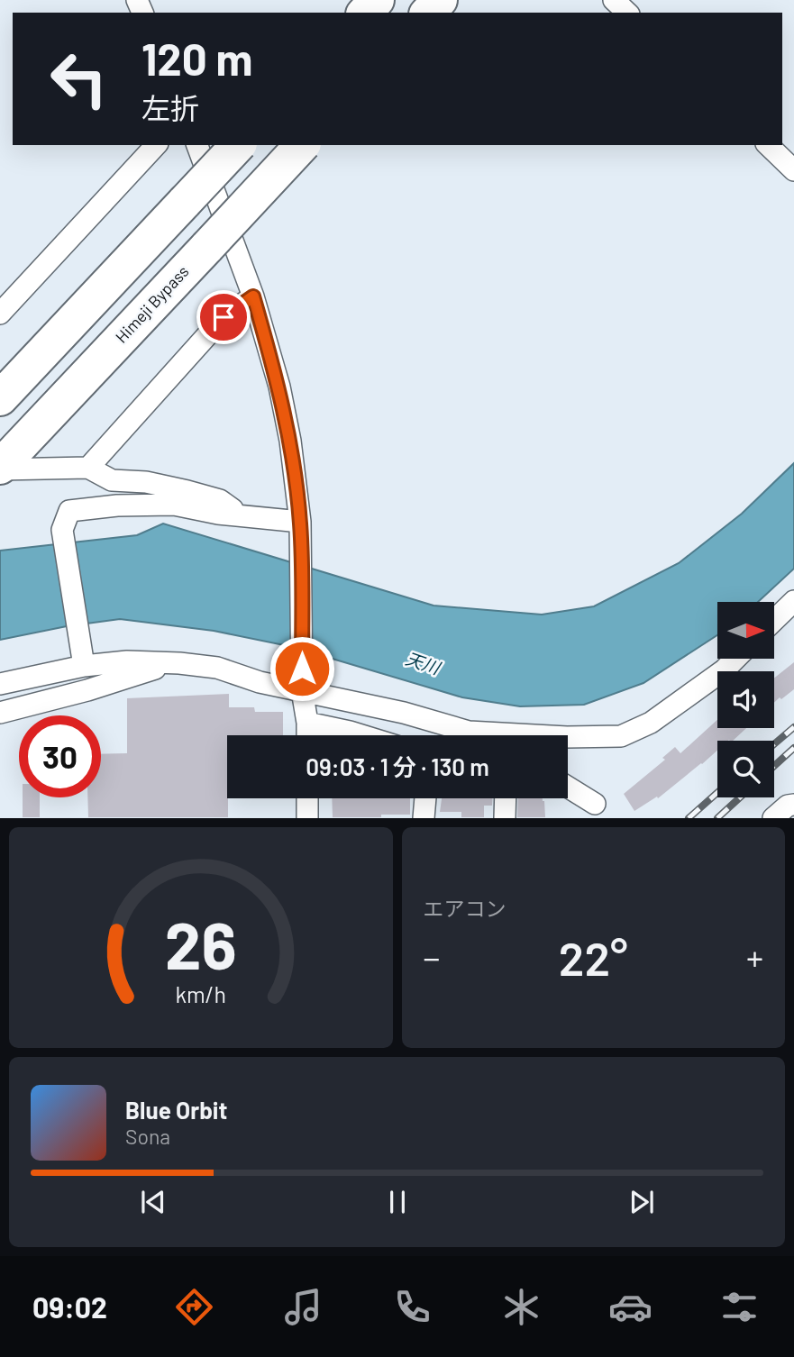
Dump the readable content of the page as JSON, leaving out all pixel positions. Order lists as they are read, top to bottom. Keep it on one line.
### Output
{"streets":{"highway":["Himeji Bypass"]},"water":["天川"],"north":"right","page":{"turn":["120 m","左折"],"limit":"30","trip":"09:03 · 1 分 · 130 m","tile":"エアコン","heat":["−","22°","+"],"song":["Blue Orbit","Sona"],"tabs":"09:02","gauge":["26","km/h"]}}
